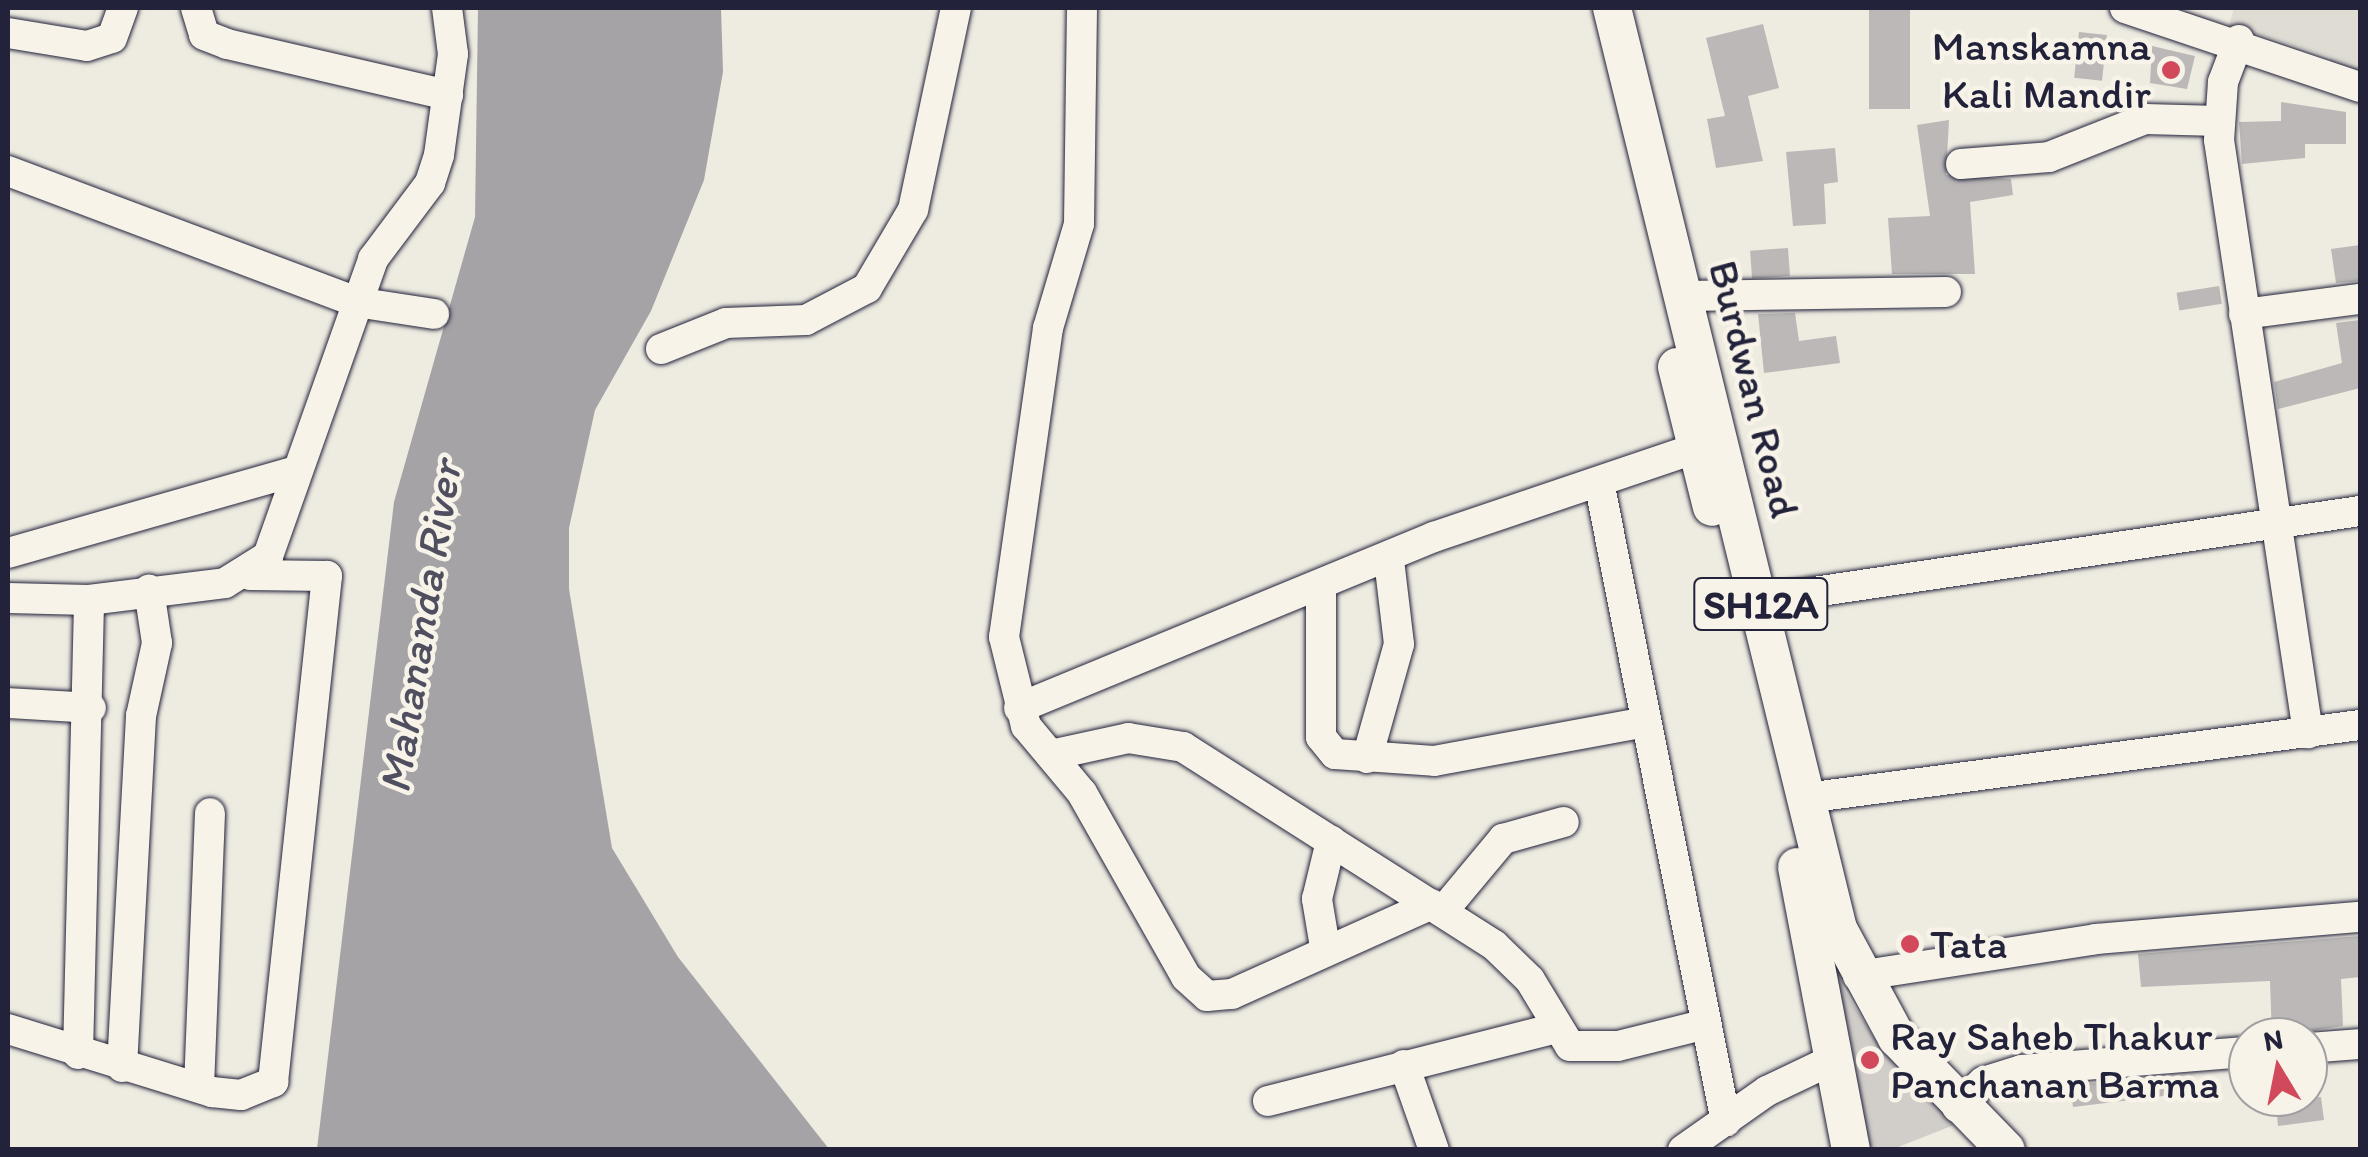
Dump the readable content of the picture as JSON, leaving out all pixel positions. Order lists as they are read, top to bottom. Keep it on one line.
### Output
{"streets":{"main road":["Burdwan Road","SH12A"]},"water":["Mahananda River"],"places":["Manskamna Kali Mandir","Tata","Ray Saheb Thakur Panchanan Barma"],"north":"top"}
